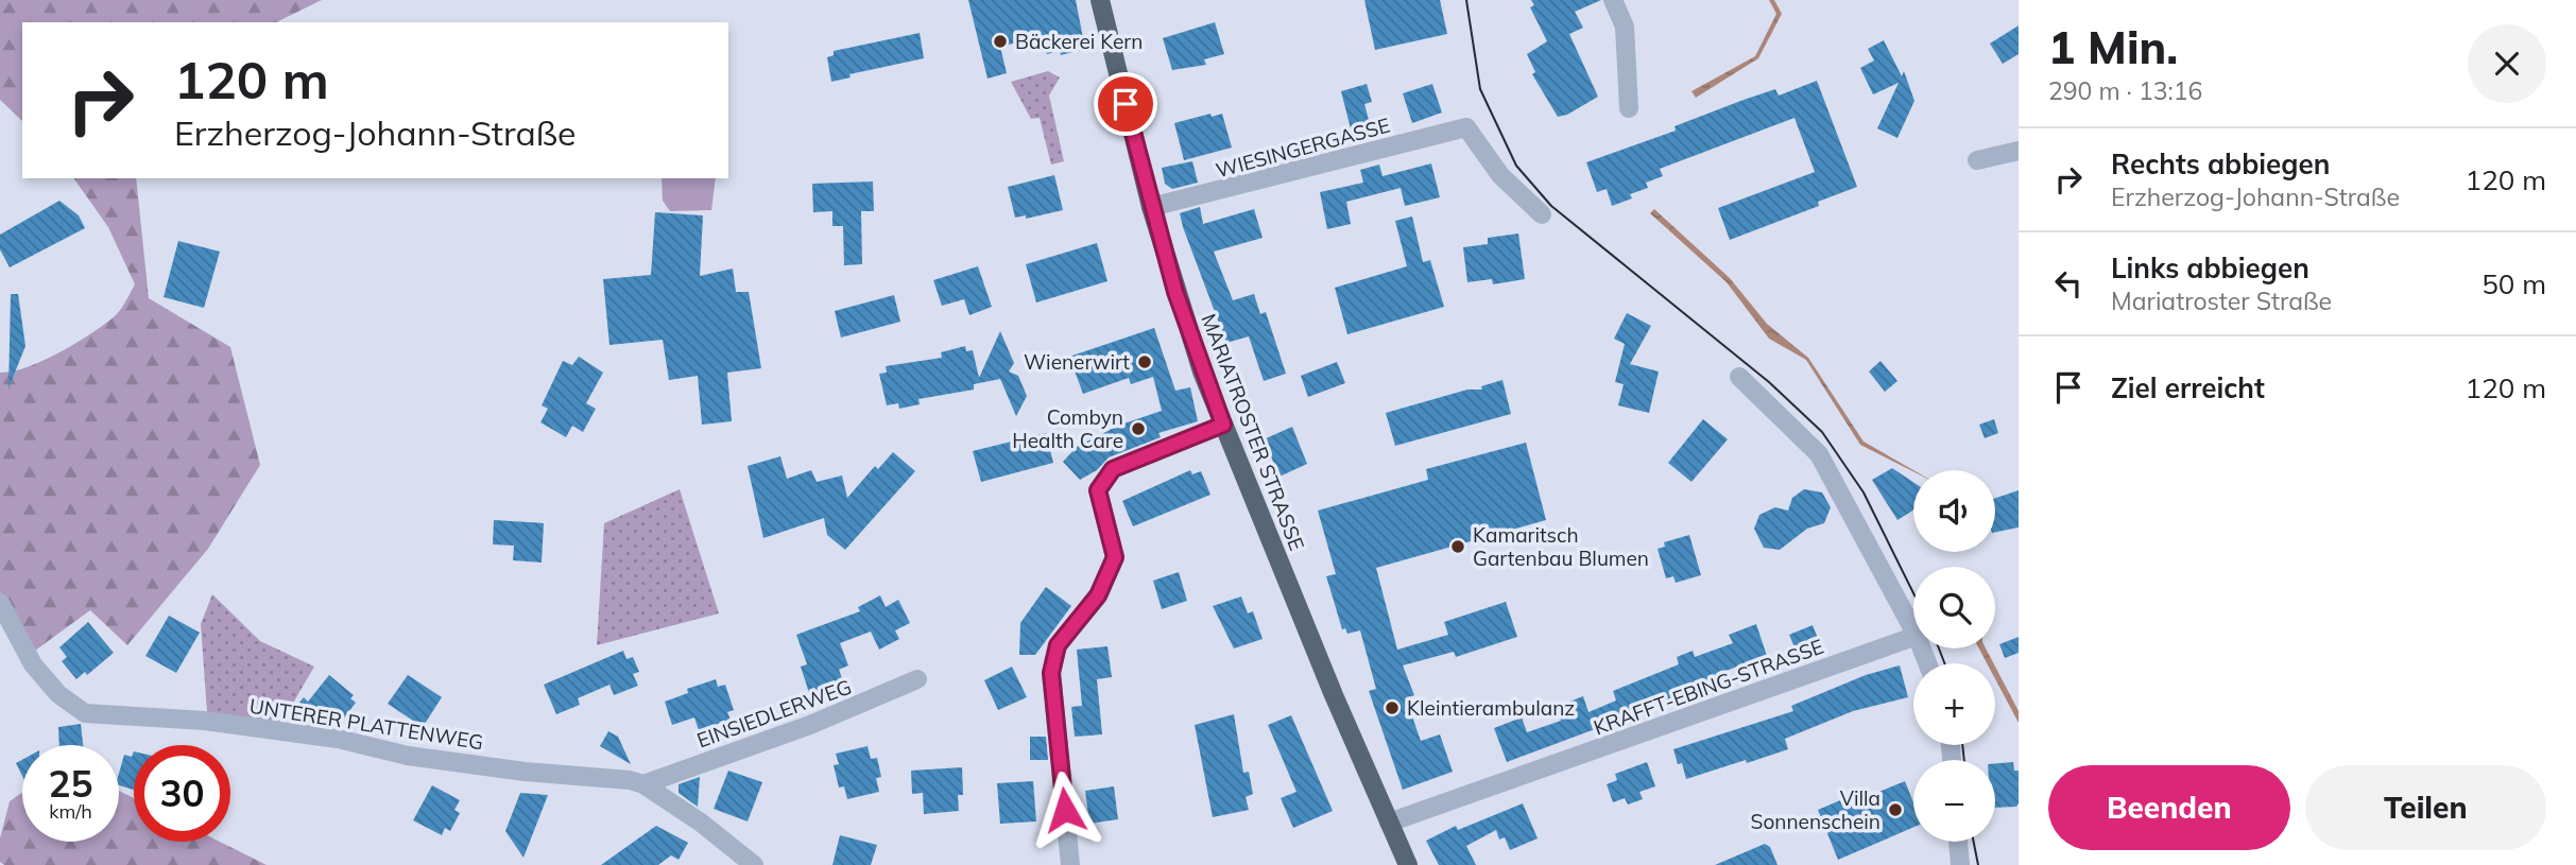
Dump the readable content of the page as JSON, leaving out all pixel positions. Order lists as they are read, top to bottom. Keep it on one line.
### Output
{"streets":{"main road":["MARIATROSTER STRASSE"],"street":["WIESINGERGASSE","KRAFFT-EBING-STRASSE","EINSIEDLERWEG","UNTERER PLATTENWEG"]},"crossings":[["WIESINGERGASSE","MARIATROSTER STRASSE"],["MARIATROSTER STRASSE","KRAFFT-EBING-STRASSE"],["EINSIEDLERWEG","UNTERER PLATTENWEG"]],"places":["Bäckerei Kern","Wienerwirt","Combyn Health Care","Kamaritsch Gartenbau Blumen","Kleintierambulanz","Villa Sonnenschein"],"page":{"heading":["1 Min.","290 m · 13:16"],"turn":["120 m","Erzherzog-Johann-Straße"],"list":[{"name":"Rechts abbiegen","note":"Erzherzog-Johann-Straße","value":"120 m"},{"name":"Links abbiegen","note":"Mariatroster Straße","value":"50 m"},{"name":"Ziel erreicht","value":"120 m"}],"map_buttons":["+","−"],"speed":"25 km/h","limit":"30","buttons":["Beenden","Teilen"]}}
